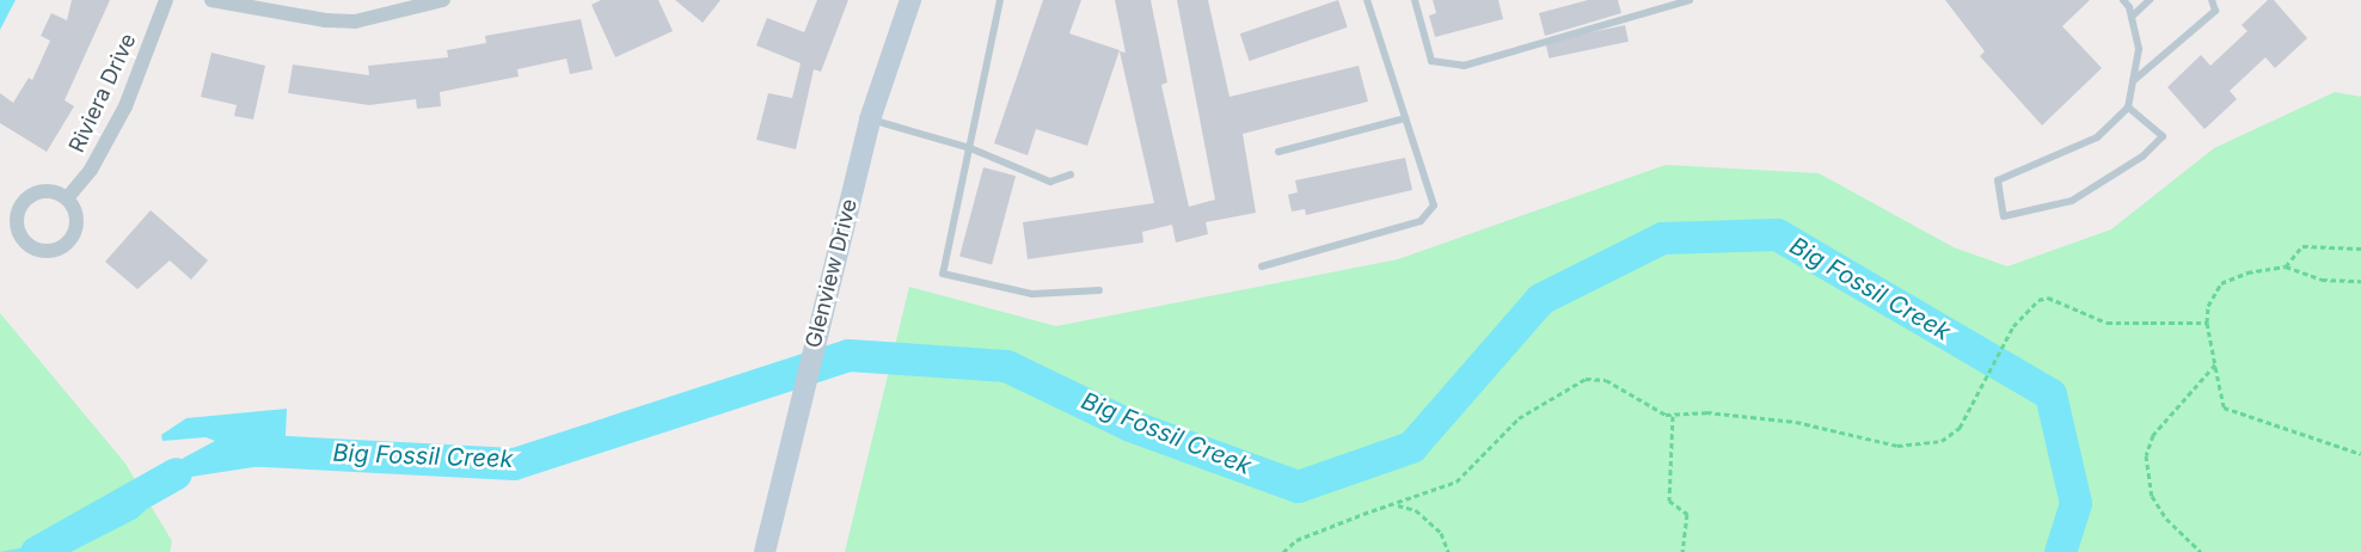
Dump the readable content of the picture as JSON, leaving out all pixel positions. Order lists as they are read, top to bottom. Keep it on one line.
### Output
{"streets":{"main road":["Glenview Drive"],"street":["Riviera Drive"]},"water":["Big Fossil Creek"]}
